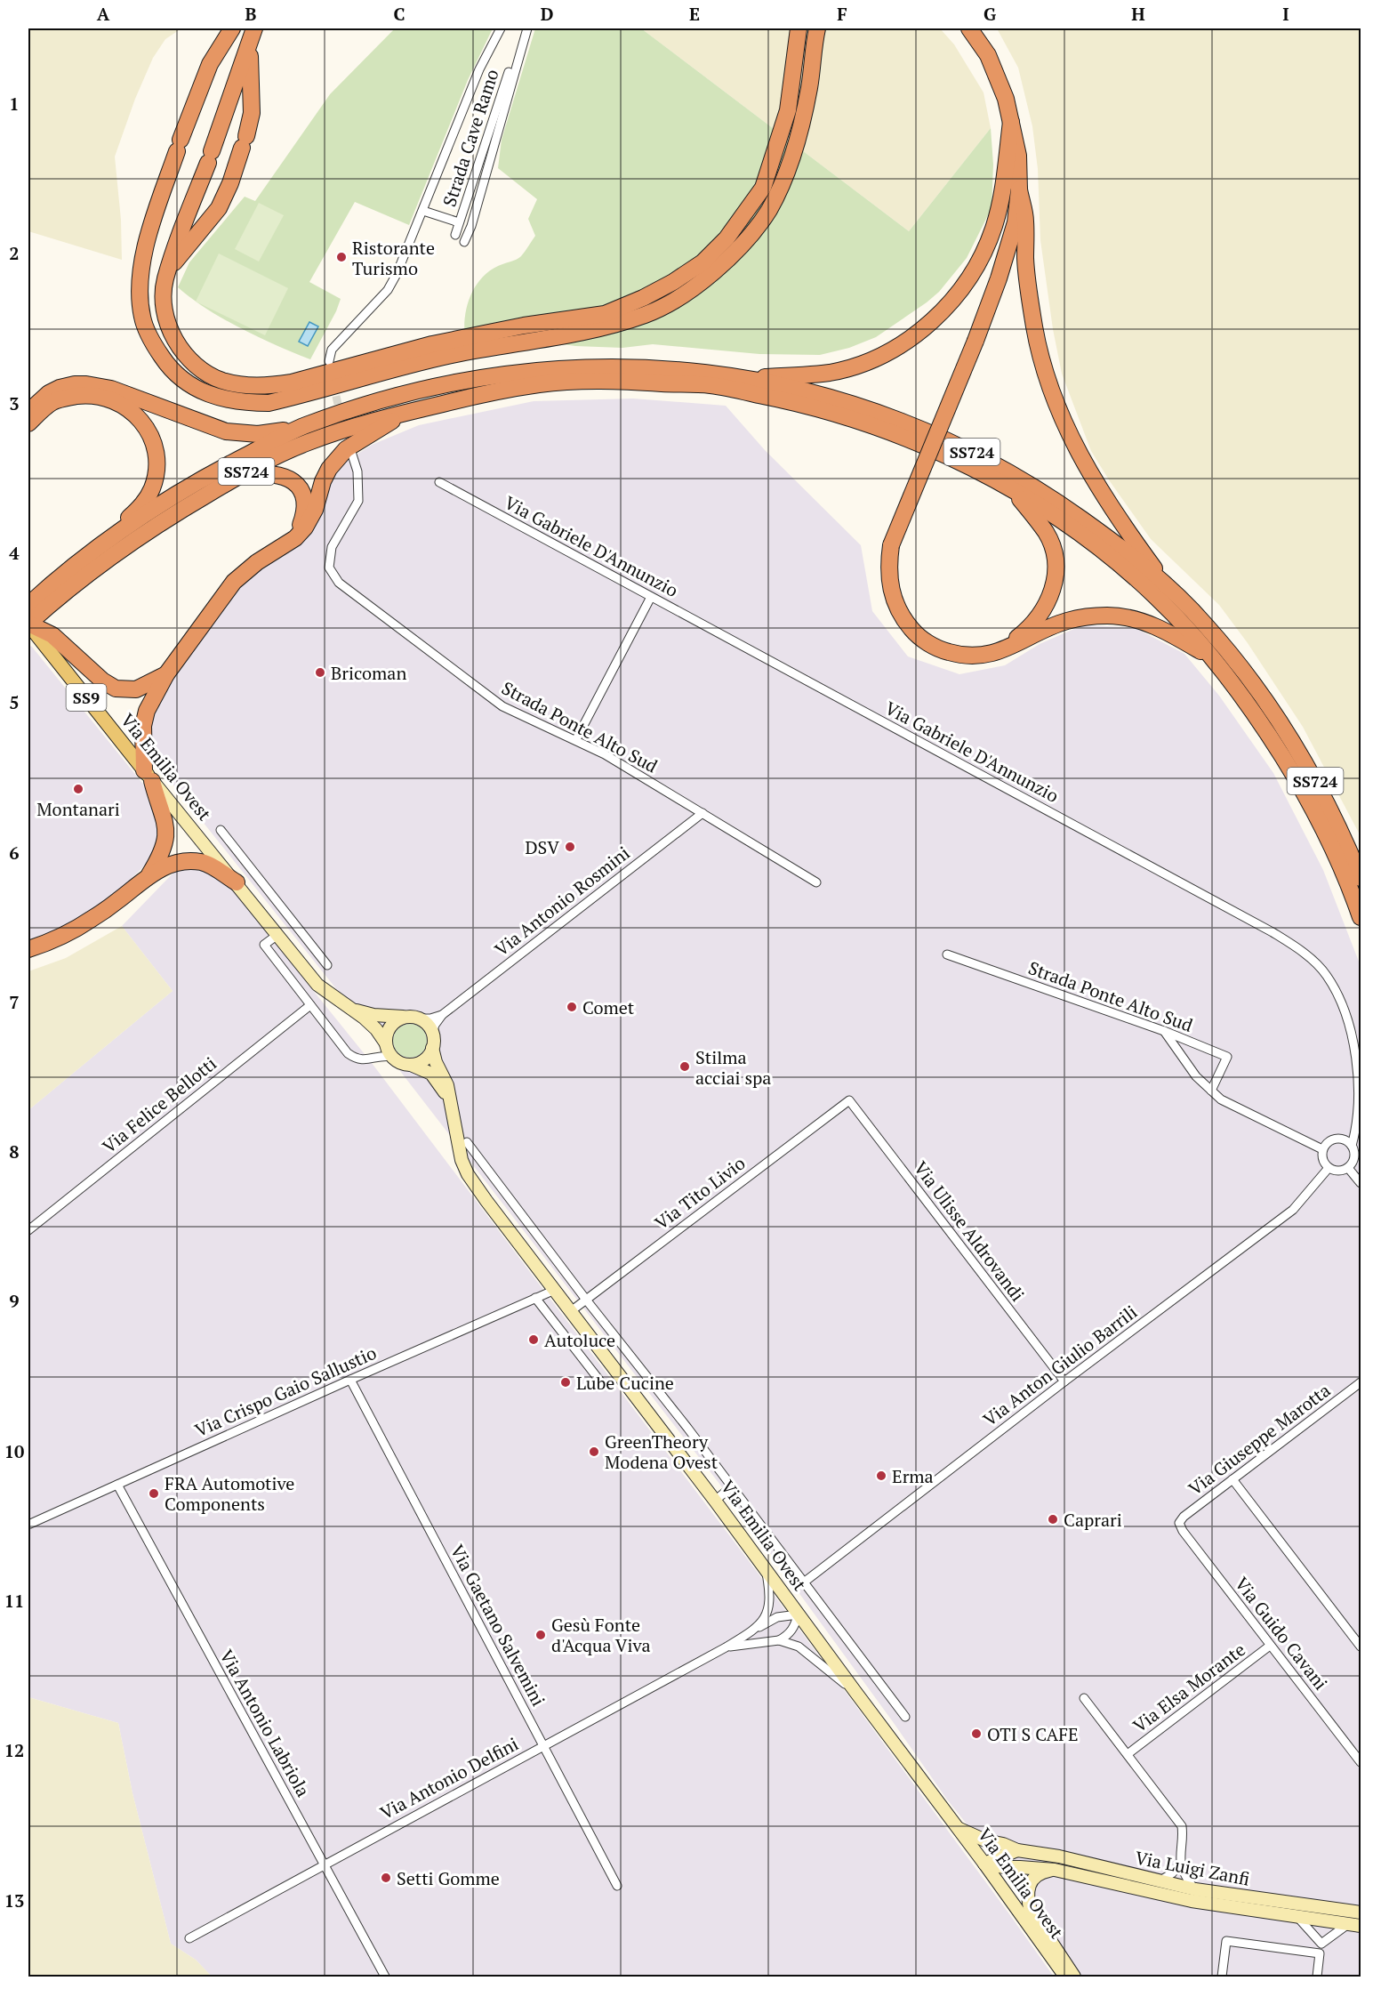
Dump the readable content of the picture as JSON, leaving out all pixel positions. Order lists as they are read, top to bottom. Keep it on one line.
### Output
{"streets":{"highway":["SS724"],"main road":["SS9","Via Emilia Ovest","Via Luigi Zanfi"],"street":["Strada Cave Ramo","Via Gabriele D'Annunzio","Strada Ponte Alto Sud","Via Antonio Rosmini","Via Felice Bellotti","Via Tito Livio","Via Ulisse Aldrovandi","Via Anton Giulio Barrili","Via Crispo Gaio Sallustio","Via Giuseppe Marotta","Via Gaetano Salvemini","Via Guido Cavani","Via Elsa Morante","Via Antonio Labriola","Via Antonio Delfini"]},"crossings":[["SS724","Via Emilia Ovest"],["Via Gabriele D'Annunzio","Via Anton Giulio Barrili"],["Strada Ponte Alto Sud","Via Antonio Rosmini"],["Via Emilia Ovest","Via Tito Livio"],["Via Emilia Ovest","Via Anton Giulio Barrili"],["Via Emilia Ovest","Via Crispo Gaio Sallustio"],["Via Emilia Ovest","Via Antonio Delfini"],["Via Emilia Ovest","Via Luigi Zanfi"],["Via Tito Livio","Via Ulisse Aldrovandi"],["Via Ulisse Aldrovandi","Via Anton Giulio Barrili"],["Via Crispo Gaio Sallustio","Via Gaetano Salvemini"],["Via Crispo Gaio Sallustio","Via Antonio Labriola"],["Via Giuseppe Marotta","Via Guido Cavani"],["Via Gaetano Salvemini","Via Antonio Delfini"],["Via Guido Cavani","Via Elsa Morante"],["Via Antonio Labriola","Via Antonio Delfini"]],"places":["Ristorante Turismo","Bricoman","Montanari","DSV","Comet","Stilma acciai spa","Autoluce","Lube Cucine","GreenTheory Modena Ovest","Erma","FRA Automotive Components","Caprari","Gesù Fonte d'Acqua Viva","OTI S CAFE","Setti Gomme"],"grid":{"columns":["A","B","C","D","E","F","G","H","I"],"rows":["1","2","3","4","5","6","7","8","9","10","11","12","13"]}}
